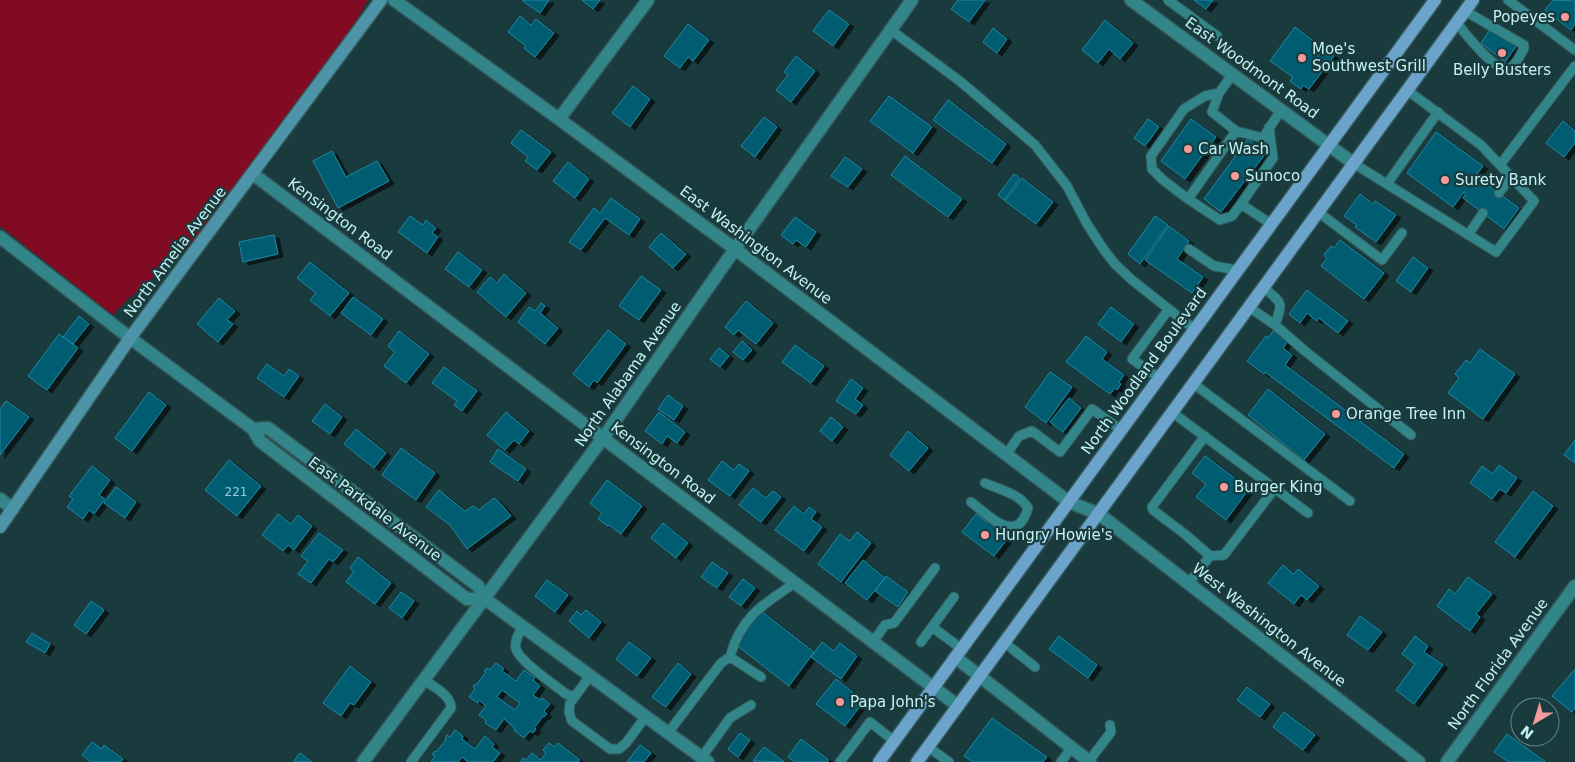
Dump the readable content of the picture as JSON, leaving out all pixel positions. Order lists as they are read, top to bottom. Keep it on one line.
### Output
{"streets":{"main road":["North Amelia Avenue","North Woodland Boulevard"],"street":["East Woodmont Road","Kensington Road","East Washington Avenue","North Alabama Avenue","East Parkdale Avenue","West Washington Avenue","North Florida Avenue"]},"crossings":[["East Woodmont Road","North Woodland Boulevard"],["Kensington Road","North Amelia Avenue"],["Kensington Road","North Woodland Boulevard"],["Kensington Road","North Alabama Avenue"],["East Washington Avenue","North Woodland Boulevard"],["East Washington Avenue","North Alabama Avenue"],["East Washington Avenue","West Washington Avenue"],["North Amelia Avenue","East Parkdale Avenue"],["North Alabama Avenue","East Parkdale Avenue"]],"places":["Popeyes","Belly Busters","Moe's Southwest Grill","Car Wash","Sunoco","Surety Bank","Orange Tree Inn","Burger King","Hungry Howie's","Papa John's"],"house_numbers":["221"],"north":"bottom left"}
